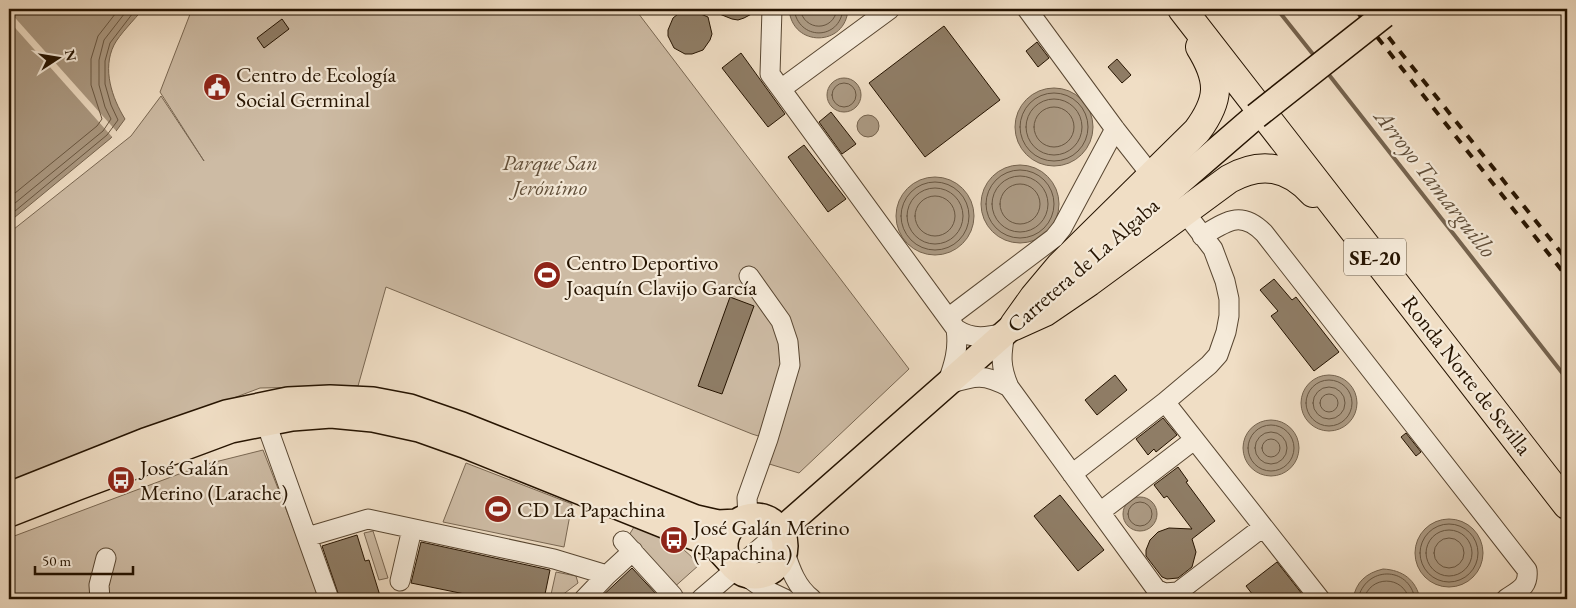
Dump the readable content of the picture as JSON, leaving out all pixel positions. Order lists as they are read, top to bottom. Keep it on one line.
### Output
{"streets":{"highway":["SE-20","Ronda Norte de Sevilla"],"main road":["Carretera de La Algaba"]},"water":["Arroyo Tamarguillo"],"parks":["Parque San Jerónimo"],"places":{"public building":["Centro de Ecología Social Germinal"],"sports":["Centro Deportivo Joaquín Clavijo García","CD La Papachina"],"bus stop":["José Galán Merino (Larache)","José Galán Merino (Papachina)"]},"scale_bar":"50 m","north":"right"}
